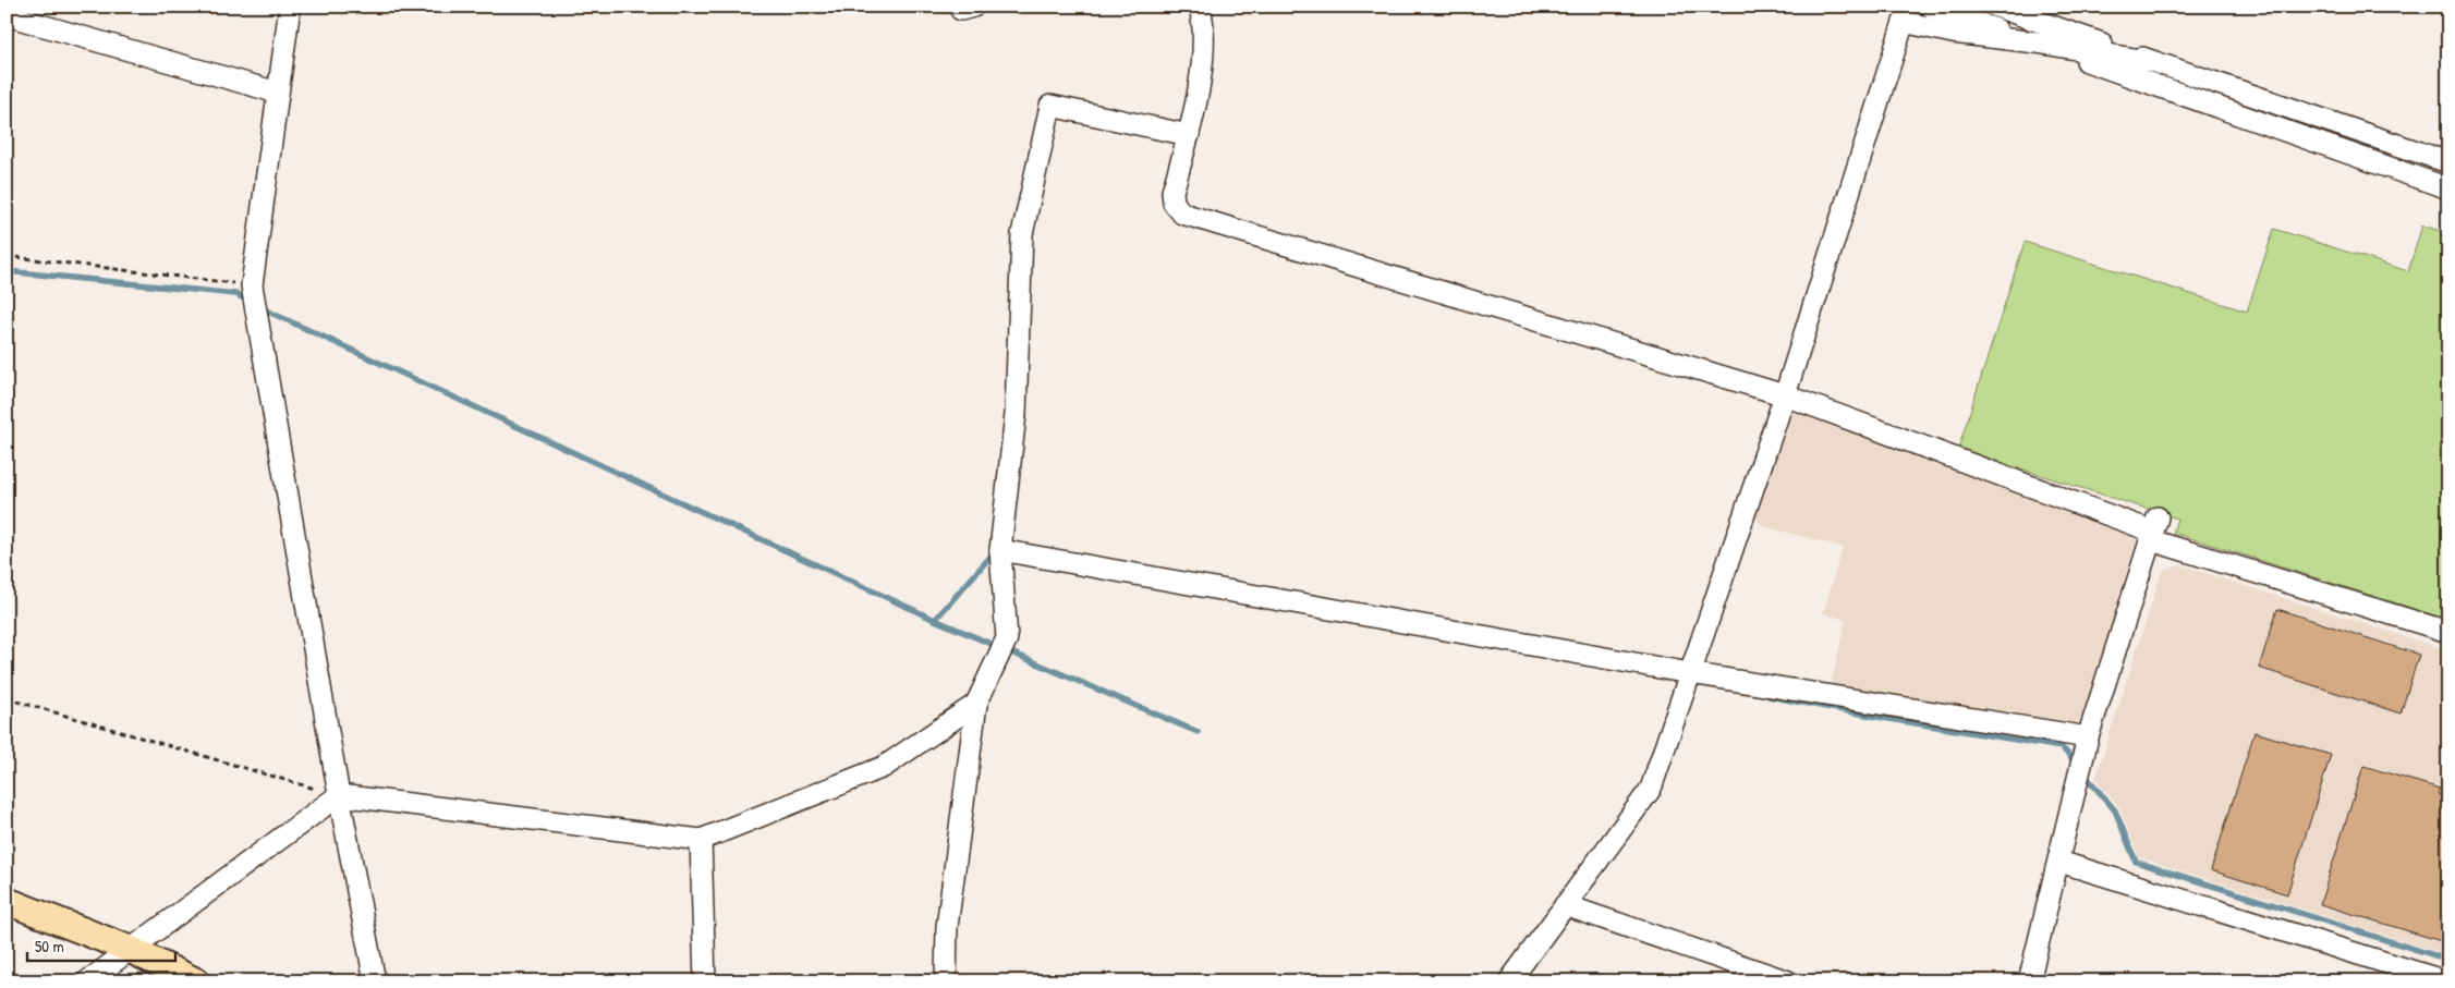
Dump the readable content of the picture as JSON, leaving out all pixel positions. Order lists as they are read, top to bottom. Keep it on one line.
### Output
{"scale_bar":"50 m"}
